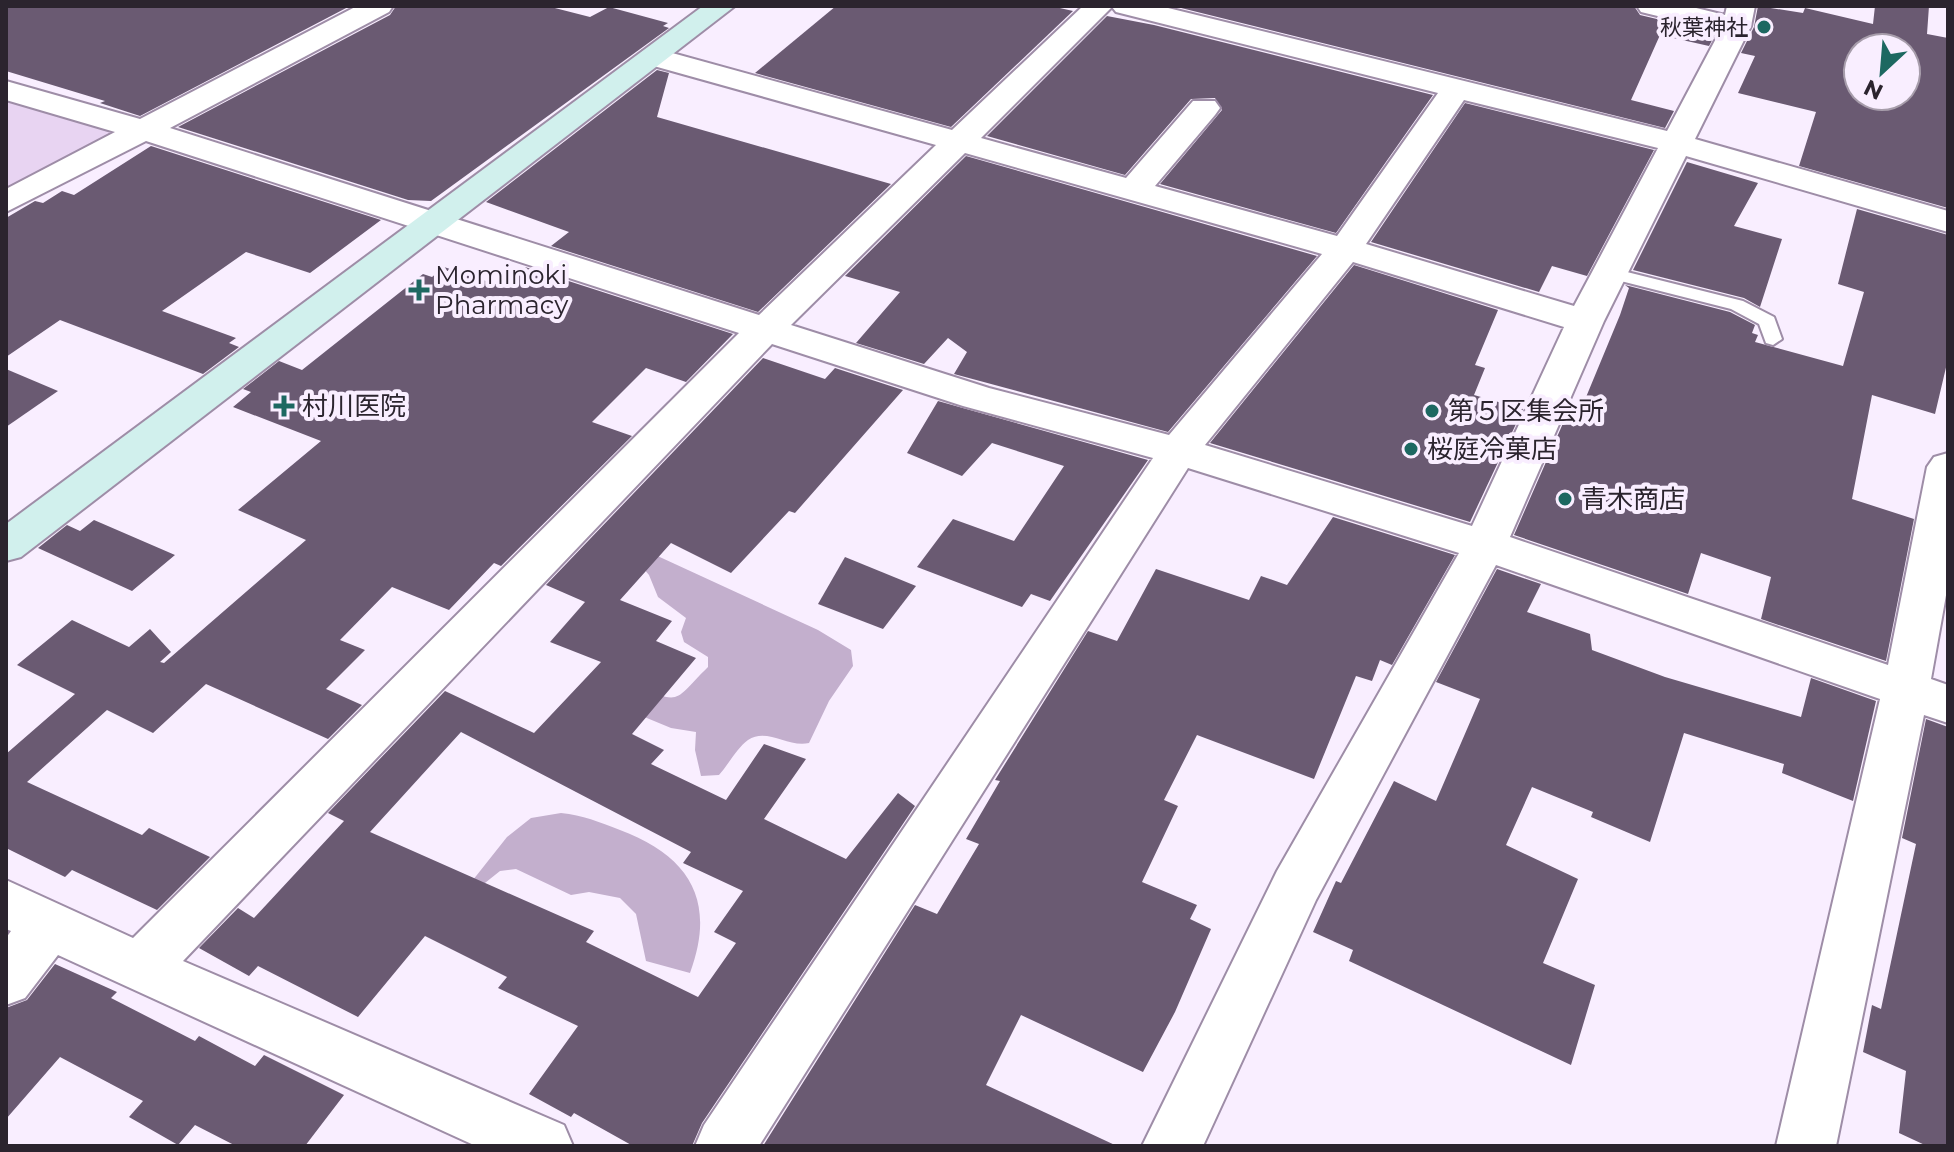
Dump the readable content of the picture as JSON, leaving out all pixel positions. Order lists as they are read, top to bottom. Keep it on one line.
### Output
{"places":{"other":["秋葉神社","第５区集会所","桜庭冷菓店","青木商店"],"health":["Mominoki Pharmacy","村川医院"]},"north":"bottom left"}
